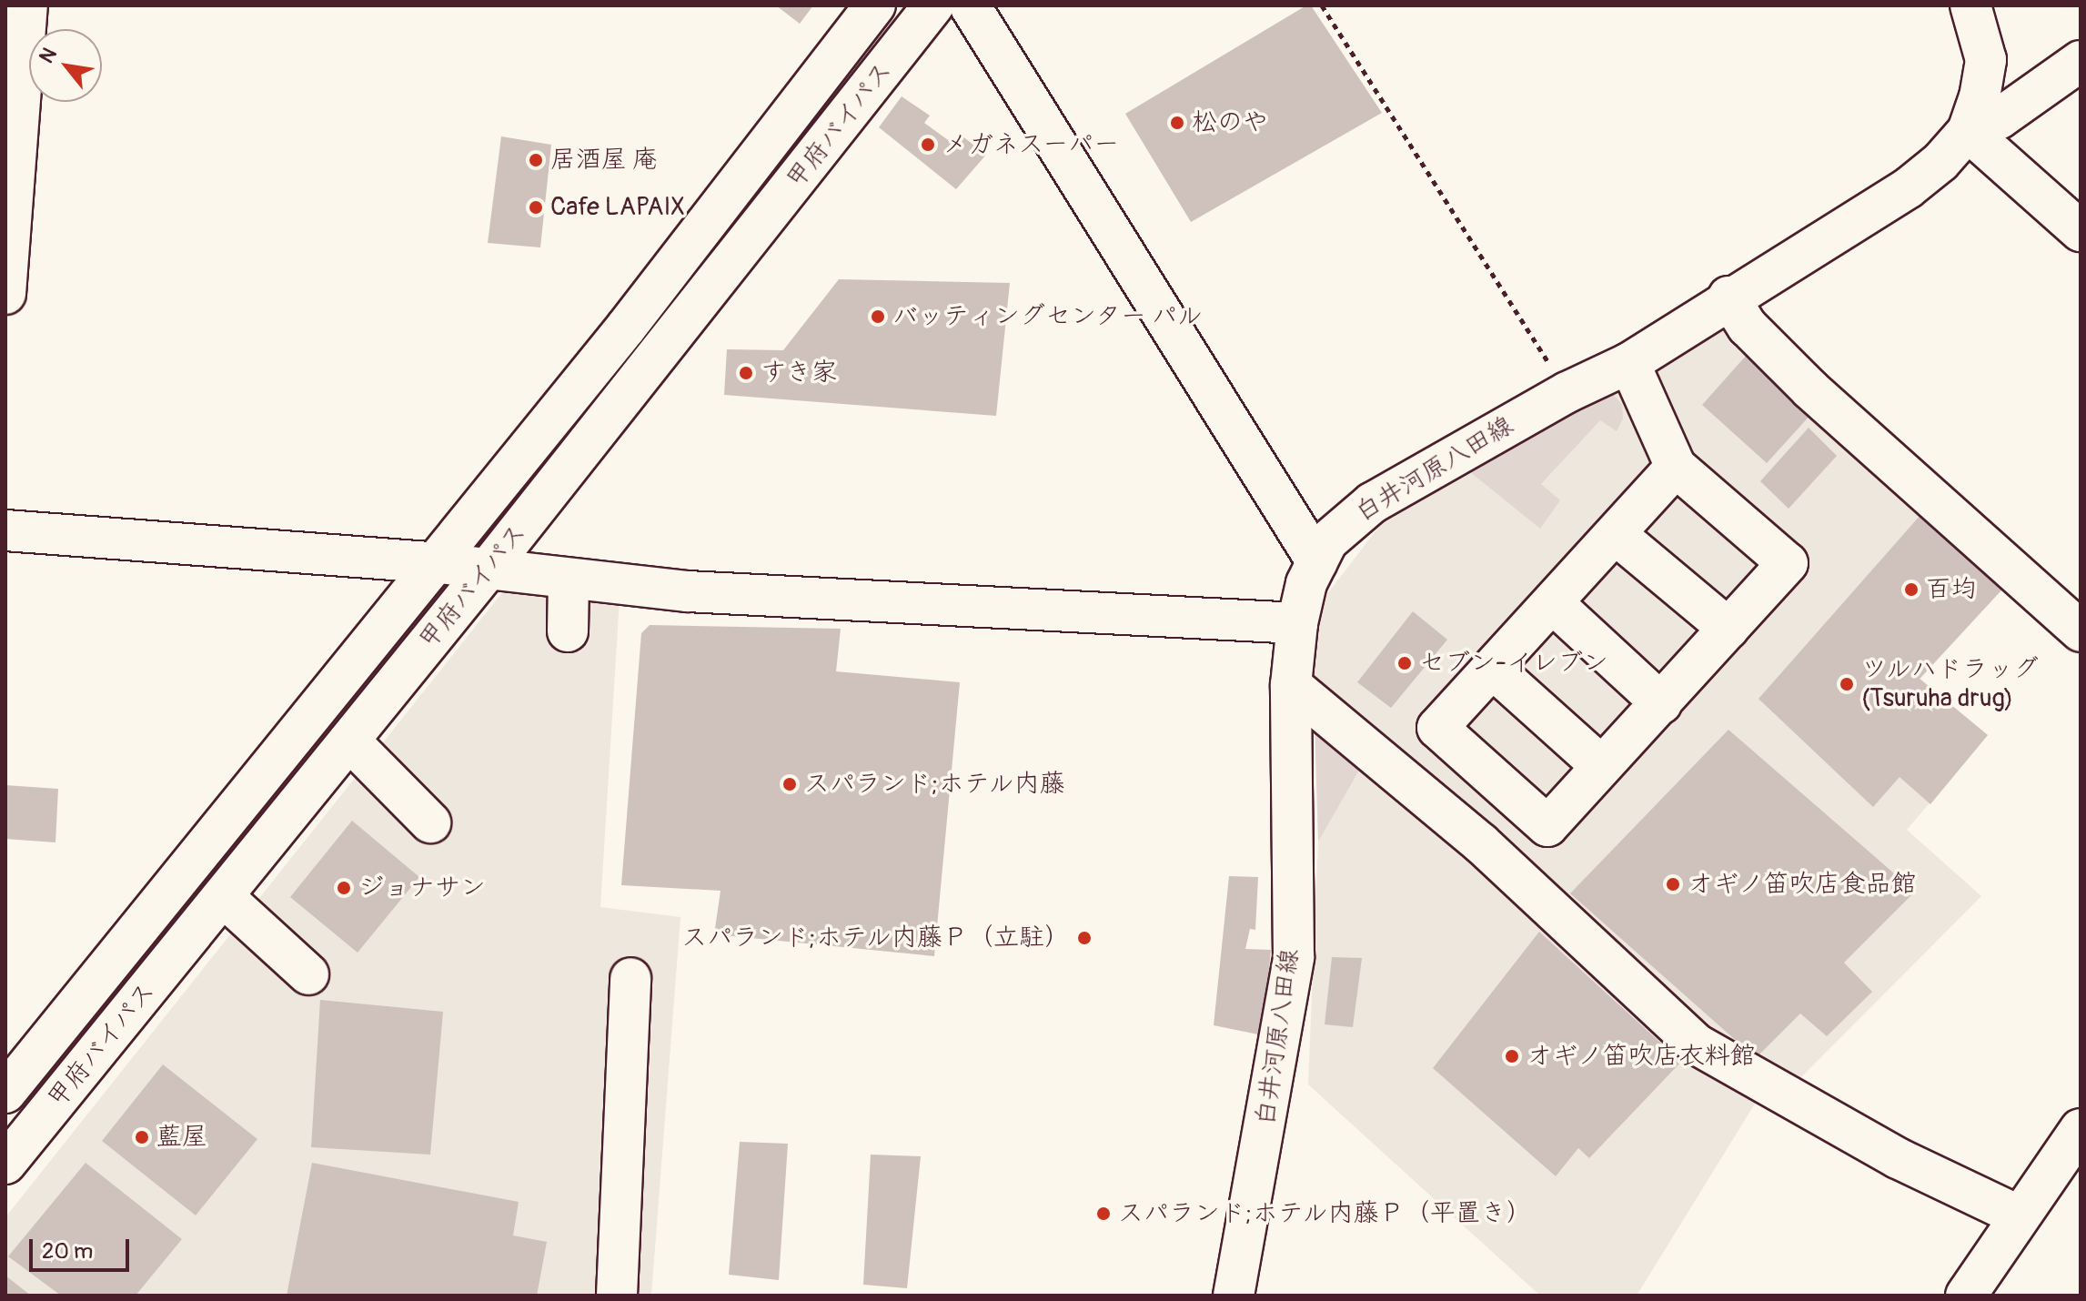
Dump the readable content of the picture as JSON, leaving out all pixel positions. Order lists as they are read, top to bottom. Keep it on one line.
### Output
{"streets":{"main road":["甲府バイパス","白井河原八田線"]},"places":["松のや","メガネスーパー","居酒屋 庵","Cafe LAPAIX","バッティングセンター パル","すき家","百均","セブン-イレブン","ツルハドラッグ (Tsuruha drug)","スパランド;ホテル内藤","オギノ笛吹店食品館","ジョナサン","スパランド;ホテル内藤Ｐ（立駐）","オギノ笛吹店衣料館","藍屋","スパランド;ホテル内藤Ｐ（平置き）"],"scale_bar":"20 m","north":"top left"}
